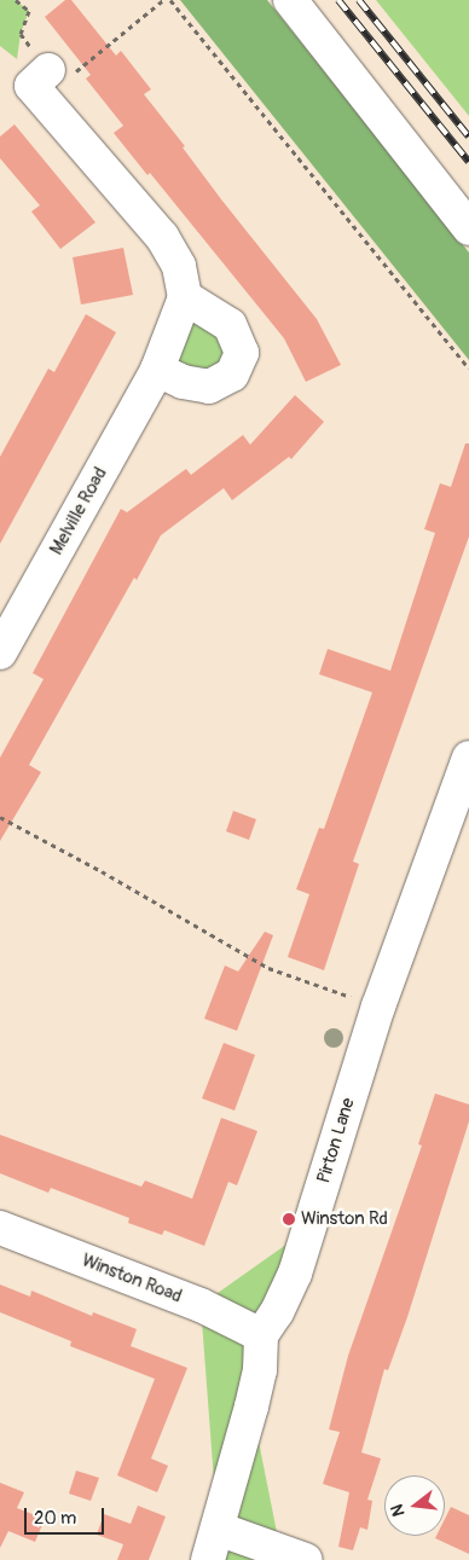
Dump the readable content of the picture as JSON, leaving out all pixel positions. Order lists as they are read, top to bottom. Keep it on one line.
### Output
{"streets":{"street":["Melville Road","Pirton Lane","Winston Road"]},"crossings":[["Pirton Lane","Winston Road"]],"places":["Winston Rd"],"scale_bar":"20 m","north":"left"}
